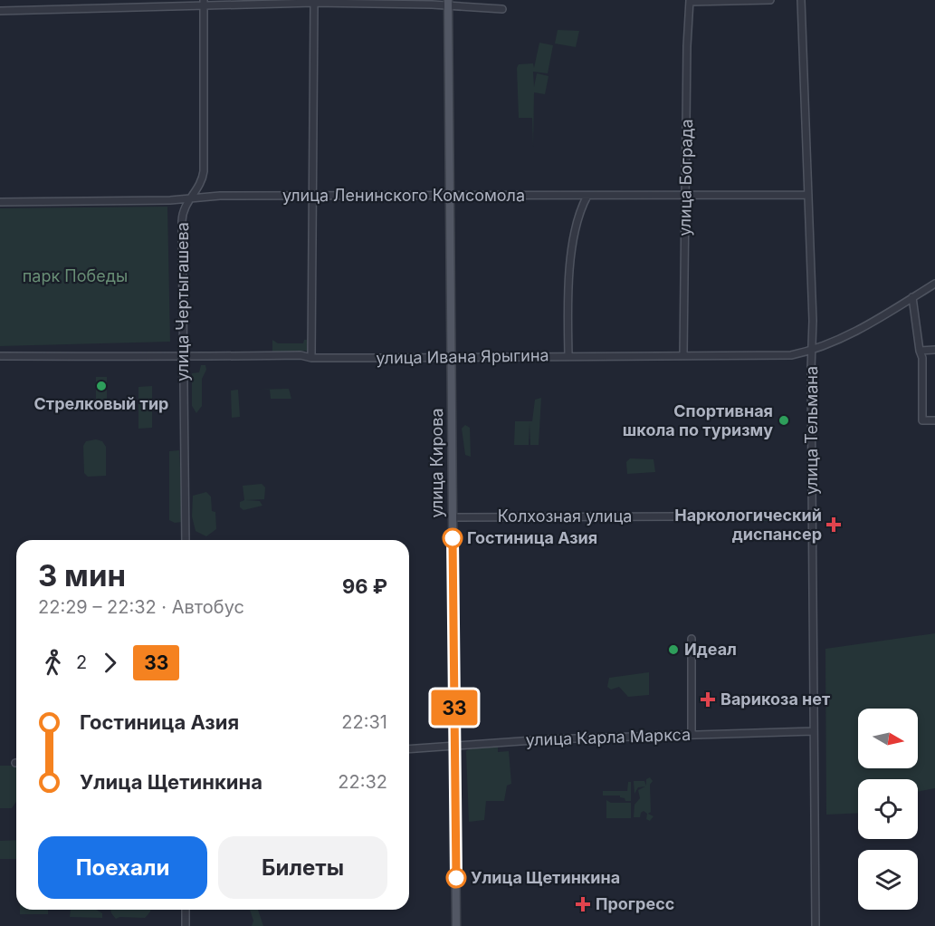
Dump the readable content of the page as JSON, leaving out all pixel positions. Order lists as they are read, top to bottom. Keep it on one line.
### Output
{"streets":{"main road":["улица Кирова"],"street":["улица Бограда","улица Ленинского Комсомола","улица Чертыгашева","улица Ивана Ярыгина","улица Тельмана","Колхозная улица","улица Карла Маркса"]},"crossings":[["улица Бограда","улица Ленинского Комсомола"],["улица Бограда","улица Ивана Ярыгина"],["улица Ленинского Комсомола","улица Чертыгашева"],["улица Ленинского Комсомола","улица Тельмана"],["улица Ленинского Комсомола","улица Кирова"],["улица Чертыгашева","улица Ивана Ярыгина"],["улица Ивана Ярыгина","улица Тельмана"],["улица Ивана Ярыгина","улица Кирова"],["улица Тельмана","улица Карла Маркса"],["улица Кирова","Колхозная улица"],["улица Кирова","улица Карла Маркса"]],"parks":["парк Победы"],"places":{"other":["Стрелковый тир","Спортивная школа по туризму","Гостиница Азия","Идеал","Улица Щетинкина"],"health":["Наркологический диспансер","Варикоза нет","Прогресс"]},"lines":["bus line 33"],"north":"right","page":{"on_map":"33","heading":["3 мин","22:29 – 22:32 · Автобус","96 ₽"],"legs":["2","33"],"list":[{"name":"Гостиница Азия","value":"22:31"},{"name":"Улица Щетинкина","value":"22:32"}],"buttons":["Поехали","Билеты"]}}
